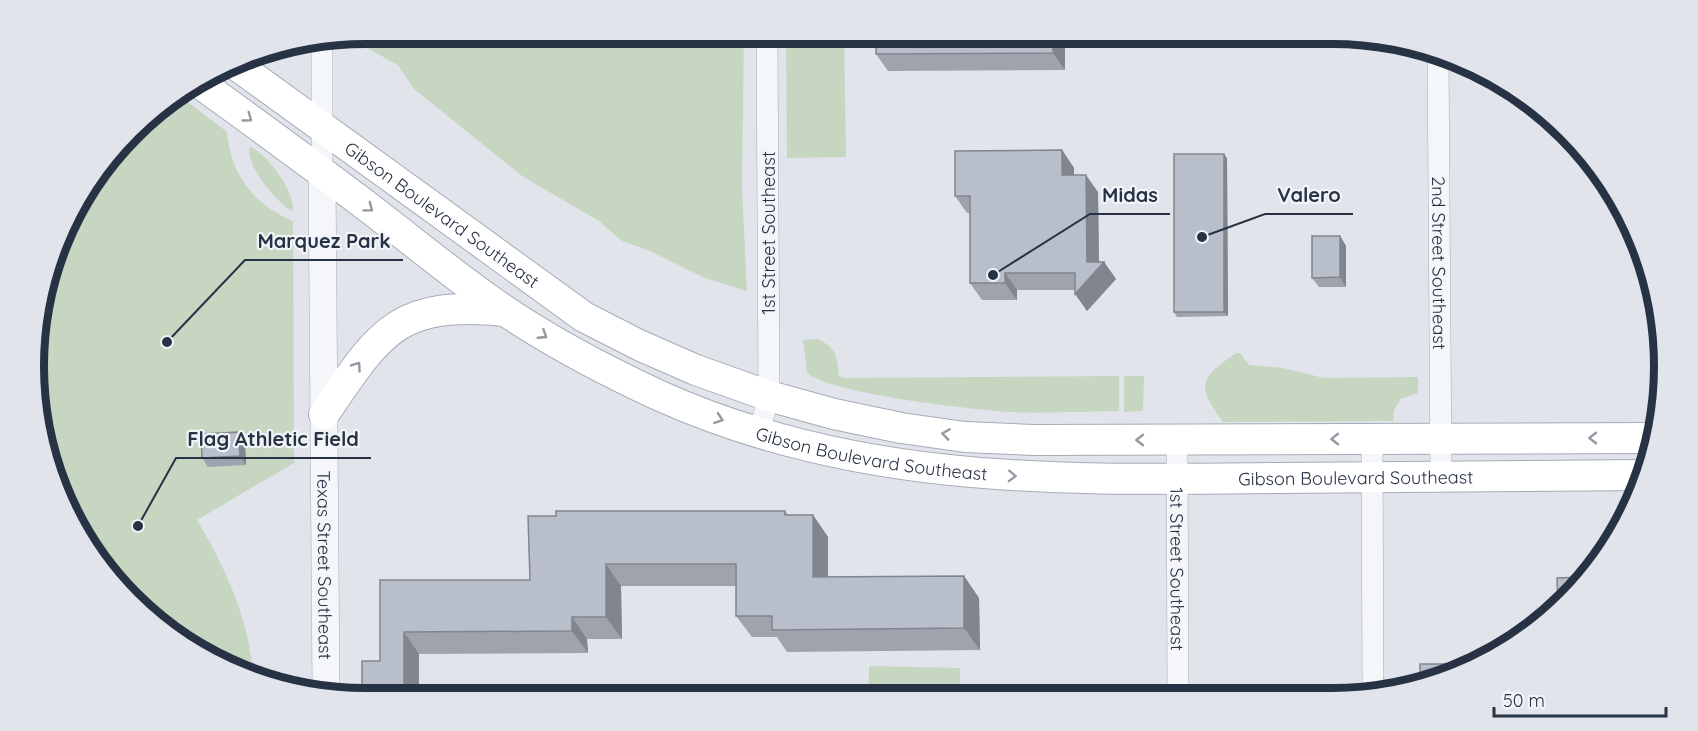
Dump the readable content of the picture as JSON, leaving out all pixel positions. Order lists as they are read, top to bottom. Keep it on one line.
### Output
{"streets":{"main road":["Gibson Boulevard Southeast"],"street":["1st Street Southeast","2nd Street Southeast","Texas Street Southeast"]},"crossings":[["Gibson Boulevard Southeast","1st Street Southeast"],["Gibson Boulevard Southeast","2nd Street Southeast"],["Gibson Boulevard Southeast","Texas Street Southeast"]],"places":["Valero","Midas","Marquez Park","Flag Athletic Field"],"scale_bar":"50 m"}
